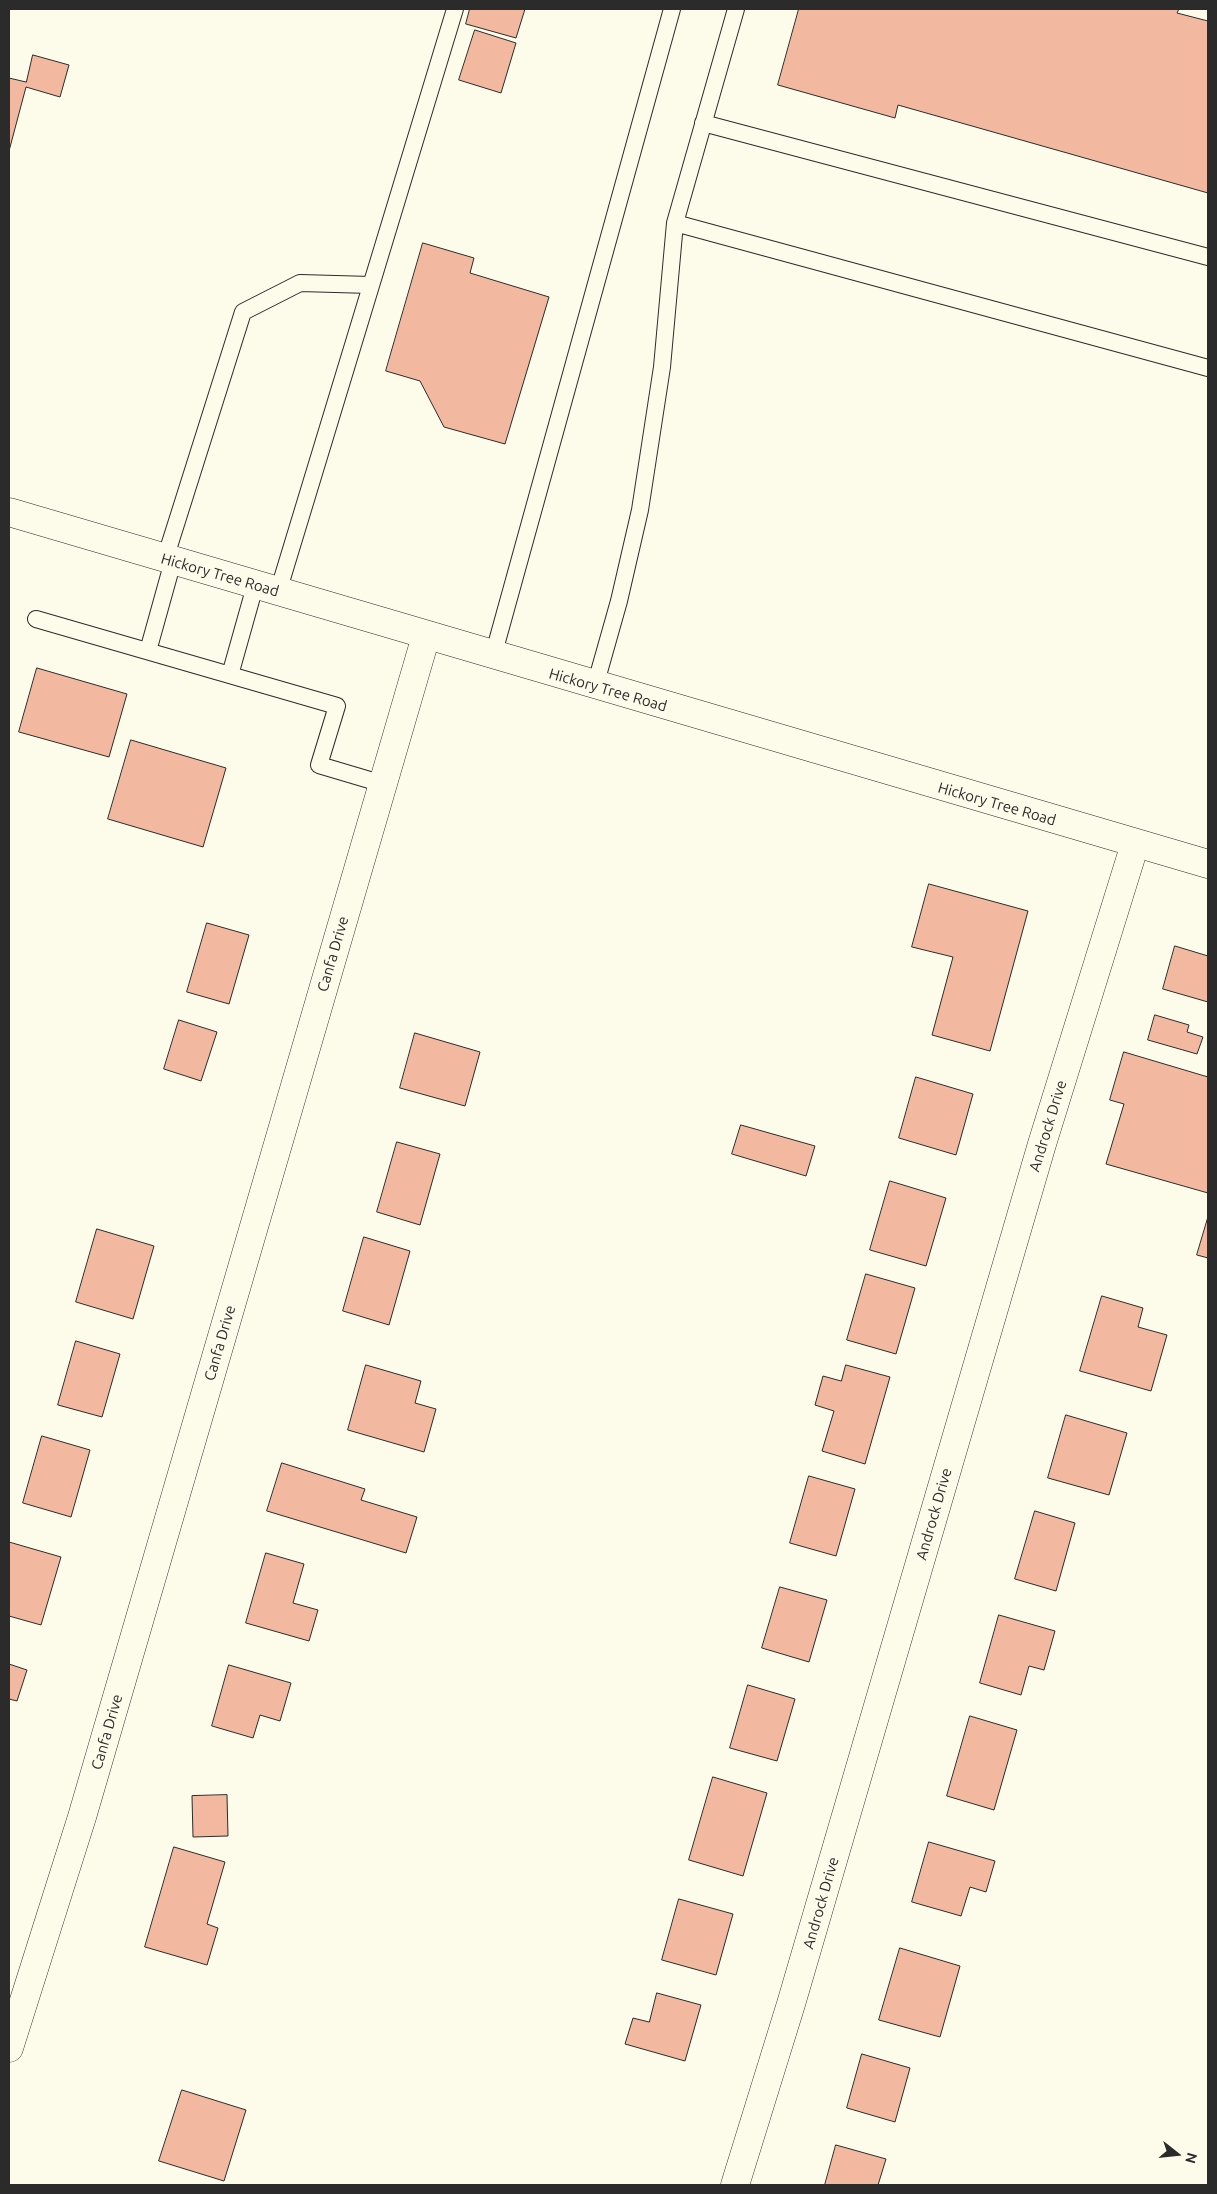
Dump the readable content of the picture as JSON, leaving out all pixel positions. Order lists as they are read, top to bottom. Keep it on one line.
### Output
{"streets":{"street":["Hickory Tree Road","Canfa Drive","Androck Drive"]},"crossings":[["Hickory Tree Road","Canfa Drive"],["Hickory Tree Road","Androck Drive"]],"north":"right"}
